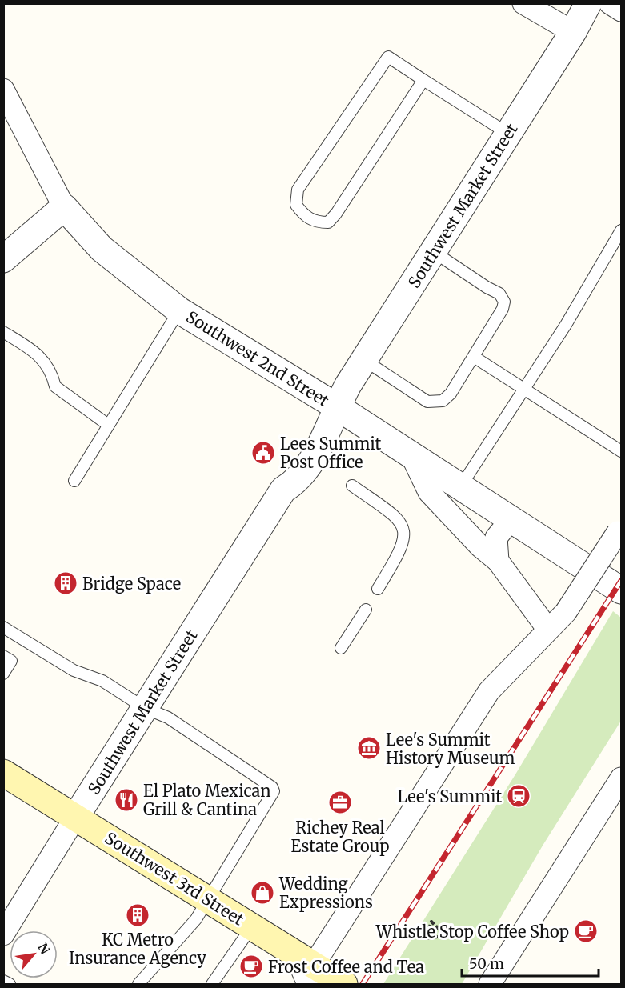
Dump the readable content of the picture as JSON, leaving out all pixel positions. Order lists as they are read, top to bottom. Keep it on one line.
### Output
{"streets":{"main road":["Southwest 3rd Street"],"street":["Southwest Market Street","Southwest 2nd Street"]},"crossings":[["Southwest Market Street","Southwest 2nd Street"],["Southwest Market Street","Southwest 3rd Street"]],"places":{"public building":["Lees Summit Post Office"],"building":["Bridge Space","KC Metro Insurance Agency"],"museum":["Lee's Summit History Museum"],"station":["Lee's Summit"],"restaurant":["El Plato Mexican Grill & Cantina"],"office":["Richey Real Estate Group"],"shop":["Wedding Expressions"],"cafe":["Whistle Stop Coffee Shop","Frost Coffee and Tea"]},"scale_bar":"50 m","north":"top right"}
